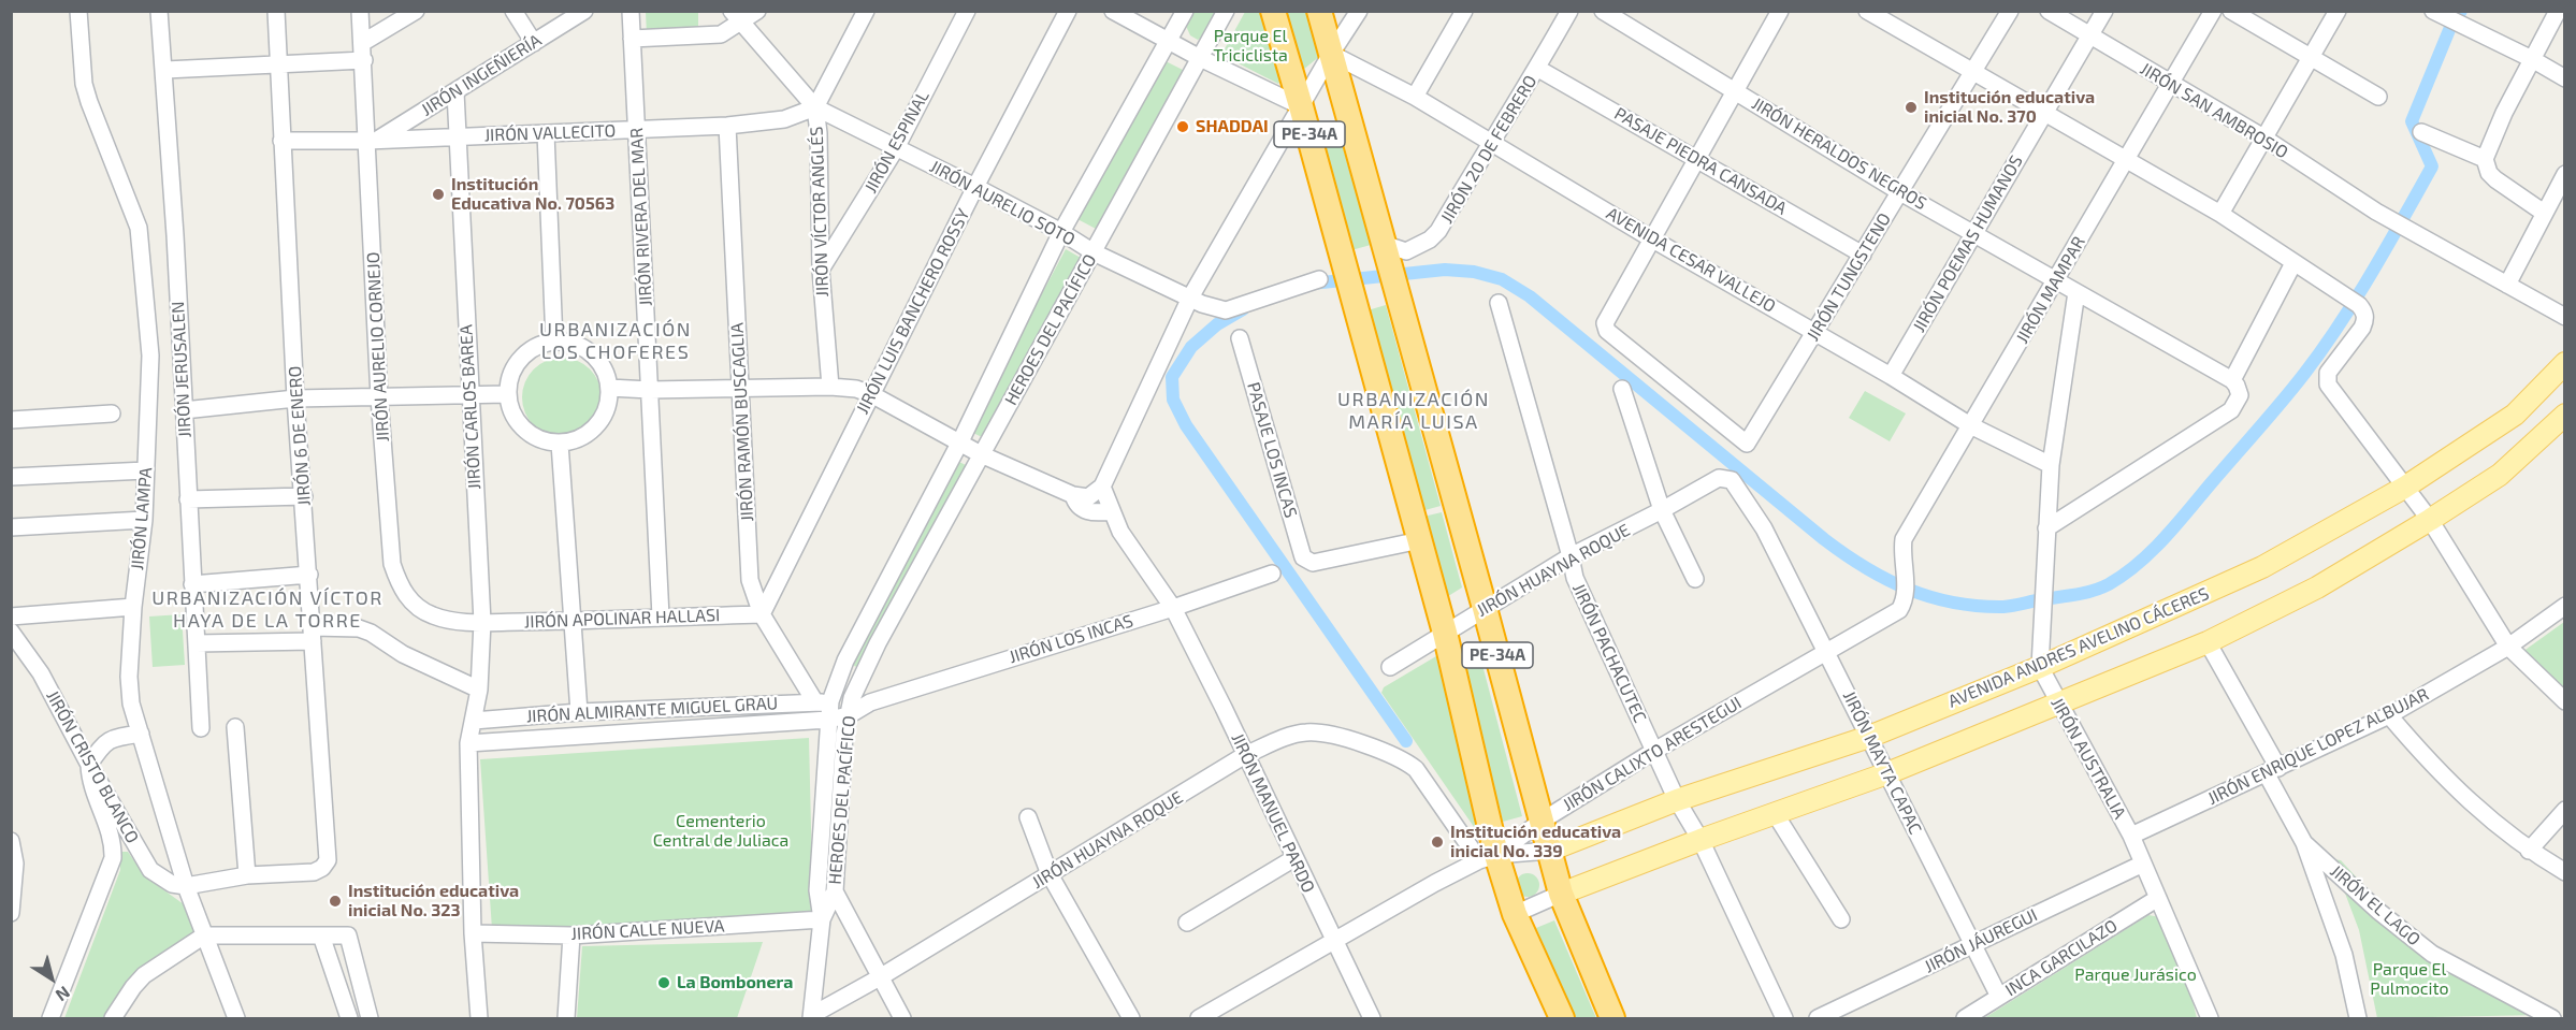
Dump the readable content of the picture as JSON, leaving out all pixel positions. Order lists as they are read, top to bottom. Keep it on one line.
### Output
{"streets":{"highway":["PE-34A"],"main road":["AVENIDA ANDRES AVELINO CÁCERES"],"street":["JIRÓN INGEÑIERÍA","JIRÓN SAN AMBROSIO","JIRÓN VALLECITO","JIRÓN ESPINAL","JIRÓN 20 DE FEBRERO","JIRÓN HERALDOS NEGROS","PASAJE PIEDRA CANSADA","JIRÓN AURELIO SOTO","JIRÓN VÍCTOR ANGLÉS","JIRÓN RIVERA DEL MAR","JIRÓN POEMAS HUMANOS","AVENIDA CESAR VALLEJO","JIRÓN TUNGSTENO","JIRÓN MAMPAR","JIRÓN LUIS BANCHERO ROSSY","HEROES DEL PACÍFICO","JIRÓN AURELIO CORNEJO","JIRÓN JERUSALEN","JIRÓN CARLOS BAREA","JIRÓN RAMÓN BUSCAGLIA","JIRÓN 6 DE ENERO","PASAJE LOS INCAS","JIRÓN LAMPA","JIRÓN HUAYNA ROQUE","JIRÓN APOLINAR HALLASI","JIRÓN LOS INCAS","JIRÓN PACHACUTEC","JIRÓN ALMIRANTE MIGUEL GRAU","JIRÓN ENRIQUE LOPEZ ALBUJAR","JIRÓN CALIXTO ARESTEGUI","JIRÓN AUSTRALIA","JIRÓN MAYTA CAPAC","JIRÓN CRISTO BLANCO","JIRÓN MANUEL PARDO","JIRÓN EL LAGO","JIRÓN CALLE NUEVA","JIRÓN JÁUREGUI","INCA GARCILAZO"]},"crossings":[["JIRÓN INGEÑIERÍA","JIRÓN VALLECITO"],["JIRÓN INGEÑIERÍA","JIRÓN AURELIO CORNEJO"],["JIRÓN INGEÑIERÍA","JIRÓN CARLOS BAREA"],["JIRÓN SAN AMBROSIO","JIRÓN POEMAS HUMANOS"],["JIRÓN SAN AMBROSIO","JIRÓN MAMPAR"],["JIRÓN VALLECITO","JIRÓN AURELIO SOTO"],["JIRÓN VALLECITO","JIRÓN VÍCTOR ANGLÉS"],["JIRÓN VALLECITO","JIRÓN RIVERA DEL MAR"],["JIRÓN VALLECITO","JIRÓN AURELIO CORNEJO"],["JIRÓN VALLECITO","JIRÓN CARLOS BAREA"],["JIRÓN VALLECITO","JIRÓN RAMÓN BUSCAGLIA"],["JIRÓN VALLECITO","JIRÓN 6 DE ENERO"],["PE-34A","JIRÓN 20 DE FEBRERO"],["PE-34A","AVENIDA CESAR VALLEJO"],["PE-34A","PASAJE LOS INCAS"],["PE-34A","JIRÓN HUAYNA ROQUE"],["PE-34A","AVENIDA ANDRES AVELINO CÁCERES"],["PE-34A","JIRÓN CALIXTO ARESTEGUI"],["JIRÓN ESPINAL","JIRÓN AURELIO SOTO"],["JIRÓN ESPINAL","JIRÓN VÍCTOR ANGLÉS"],["JIRÓN 20 DE FEBRERO","PASAJE PIEDRA CANSADA"],["JIRÓN 20 DE FEBRERO","AVENIDA CESAR VALLEJO"],["JIRÓN HERALDOS NEGROS","JIRÓN POEMAS HUMANOS"],["JIRÓN HERALDOS NEGROS","JIRÓN TUNGSTENO"],["JIRÓN HERALDOS NEGROS","JIRÓN MAMPAR"],["JIRÓN HERALDOS NEGROS","JIRÓN AUSTRALIA"],["PASAJE PIEDRA CANSADA","JIRÓN TUNGSTENO"],["JIRÓN AURELIO SOTO","JIRÓN VÍCTOR ANGLÉS"],["JIRÓN AURELIO SOTO","JIRÓN LUIS BANCHERO ROSSY"],["JIRÓN AURELIO SOTO","HEROES DEL PACÍFICO"],["JIRÓN RIVERA DEL MAR","JIRÓN APOLINAR HALLASI"],["JIRÓN POEMAS HUMANOS","AVENIDA CESAR VALLEJO"],["AVENIDA CESAR VALLEJO","JIRÓN TUNGSTENO"],["AVENIDA CESAR VALLEJO","JIRÓN MAMPAR"],["AVENIDA CESAR VALLEJO","JIRÓN AUSTRALIA"],["JIRÓN MAMPAR","JIRÓN CALIXTO ARESTEGUI"],["JIRÓN LUIS BANCHERO ROSSY","JIRÓN RAMÓN BUSCAGLIA"],["JIRÓN LUIS BANCHERO ROSSY","JIRÓN APOLINAR HALLASI"],["HEROES DEL PACÍFICO","JIRÓN RAMÓN BUSCAGLIA"],["HEROES DEL PACÍFICO","JIRÓN LOS INCAS"],["HEROES DEL PACÍFICO","JIRÓN ALMIRANTE MIGUEL GRAU"],["HEROES DEL PACÍFICO","JIRÓN CALLE NUEVA"],["JIRÓN AURELIO CORNEJO","JIRÓN CARLOS BAREA"],["JIRÓN AURELIO CORNEJO","JIRÓN APOLINAR HALLASI"],["JIRÓN CARLOS BAREA","JIRÓN APOLINAR HALLASI"],["JIRÓN CARLOS BAREA","JIRÓN LOS INCAS"],["JIRÓN CARLOS BAREA","JIRÓN ALMIRANTE MIGUEL GRAU"],["JIRÓN CARLOS BAREA","JIRÓN CALLE NUEVA"],["JIRÓN RAMÓN BUSCAGLIA","JIRÓN APOLINAR HALLASI"],["JIRÓN RAMÓN BUSCAGLIA","JIRÓN ALMIRANTE MIGUEL GRAU"],["JIRÓN LAMPA","JIRÓN CRISTO BLANCO"],["JIRÓN HUAYNA ROQUE","JIRÓN PACHACUTEC"],["JIRÓN HUAYNA ROQUE","JIRÓN CALIXTO ARESTEGUI"],["JIRÓN HUAYNA ROQUE","JIRÓN MAYTA CAPAC"],["JIRÓN HUAYNA ROQUE","JIRÓN MANUEL PARDO"],["JIRÓN LOS INCAS","JIRÓN MANUEL PARDO"],["AVENIDA ANDRES AVELINO CÁCERES","JIRÓN PACHACUTEC"],["AVENIDA ANDRES AVELINO CÁCERES","JIRÓN AUSTRALIA"],["AVENIDA ANDRES AVELINO CÁCERES","JIRÓN MAYTA CAPAC"],["JIRÓN PACHACUTEC","JIRÓN CALIXTO ARESTEGUI"],["JIRÓN ENRIQUE LOPEZ ALBUJAR","JIRÓN AUSTRALIA"],["JIRÓN ENRIQUE LOPEZ ALBUJAR","JIRÓN EL LAGO"],["JIRÓN CALIXTO ARESTEGUI","JIRÓN MAYTA CAPAC"],["JIRÓN CALIXTO ARESTEGUI","JIRÓN MANUEL PARDO"],["JIRÓN AUSTRALIA","JIRÓN JÁUREGUI"],["JIRÓN AUSTRALIA","INCA GARCILAZO"],["JIRÓN MAYTA CAPAC","JIRÓN JÁUREGUI"],["JIRÓN MAYTA CAPAC","INCA GARCILAZO"]],"districts":["URBANIZACIÓN LOS CHOFERES","URBANIZACIÓN MARÍA LUISA","URBANIZACIÓN VÍCTOR HAYA DE LA TORRE"],"parks":["Parque El Triciclista","Cementerio Central de Juliaca","Parque El Pulmocito","Parque Jurásico"],"places":["Institución educativa inicial No. 370","SHADDAI","Institución Educativa No. 70563","Institución educativa inicial No. 339","Institución educativa inicial No. 323","La Bombonera"],"north":"bottom right"}
